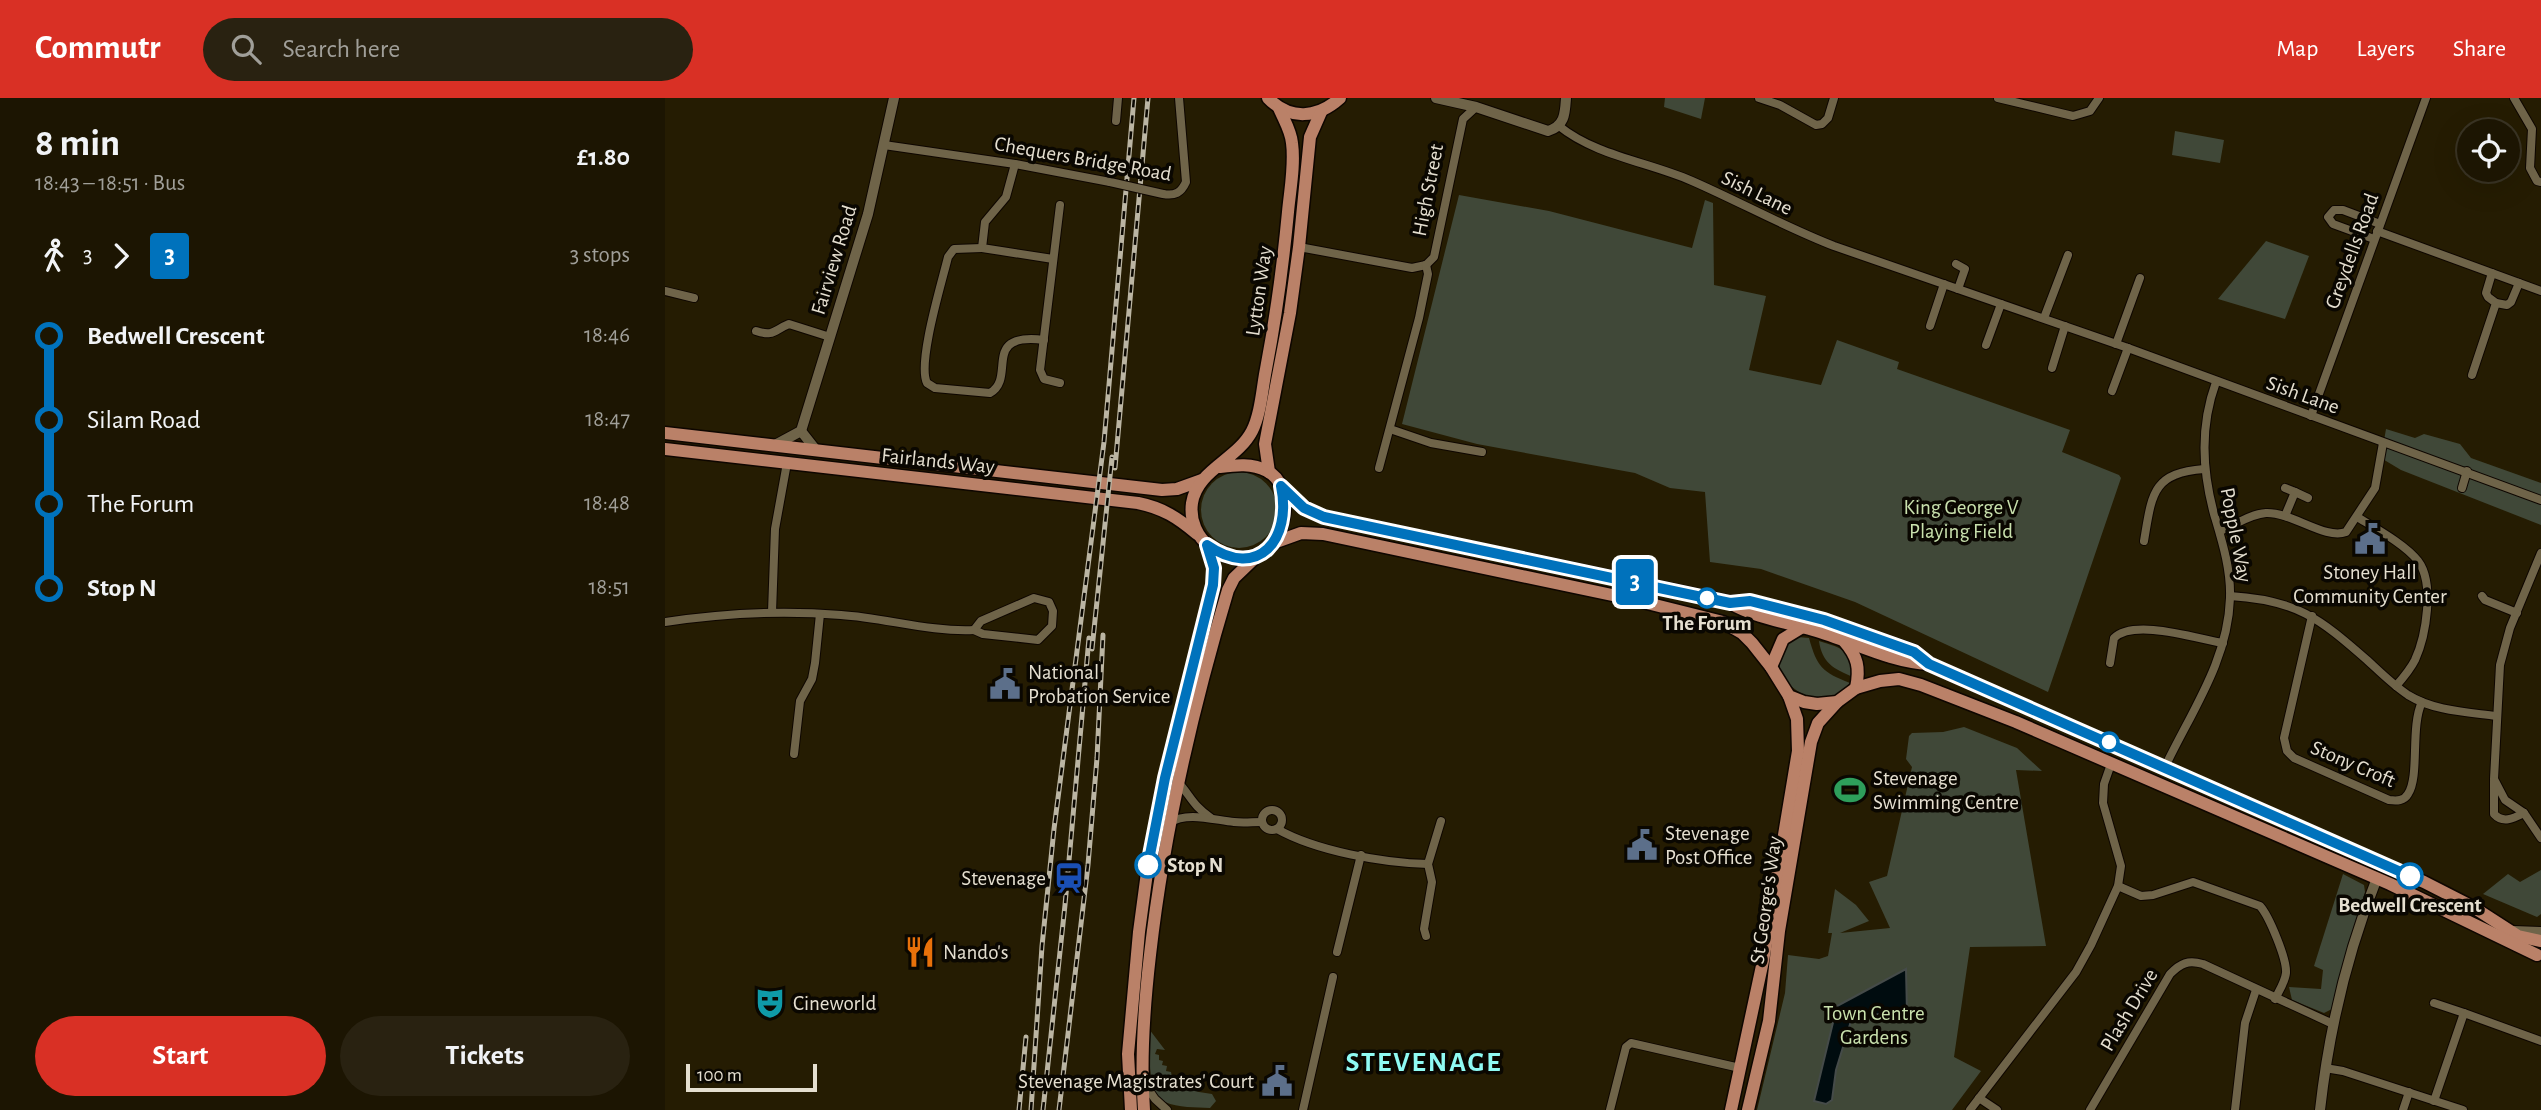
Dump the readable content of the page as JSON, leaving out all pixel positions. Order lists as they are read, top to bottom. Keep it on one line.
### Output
{"streets":{"main road":["Lytton Way","Fairlands Way","St George's Way"],"street":["Chequers Bridge Road","High Street","Sish Lane","Greydells Road","Fairview Road","Popple Way","Stony Croft","Plash Drive"]},"crossings":[["Chequers Bridge Road","Fairview Road"],["Sish Lane","Greydells Road"],["Sish Lane","Popple Way"],["Lytton Way","Fairlands Way"]],"districts":["STEVENAGE"],"parks":["King George V Playing Field","Town Centre Gardens"],"places":{"public building":["Stoney Hall Community Center","National Probation Service","Stevenage Post Office","Stevenage Magistrates' Court"],"other":["The Forum","Stop N","Bedwell Crescent"],"sports":["Stevenage Swimming Centre"],"station":["Stevenage"],"restaurant":["Nando's"],"theatre":["Cineworld"]},"lines":["bus line 3"],"scale_bar":"100 m","page":{"header":"Commutr","search":"Search here","nav":["Map","Layers","Share"],"heading":["8 min","18:43 – 18:51 · Bus","£1.80"],"on_map":"3","legs":["3","3","3 stops"],"list":[{"name":"Bedwell Crescent","value":"18:46"},{"name":"Silam Road","value":"18:47"},{"name":"The Forum","value":"18:48"},{"name":"Stop N","value":"18:51"}],"buttons":["Start","Tickets"],"scale":"100 m"}}
